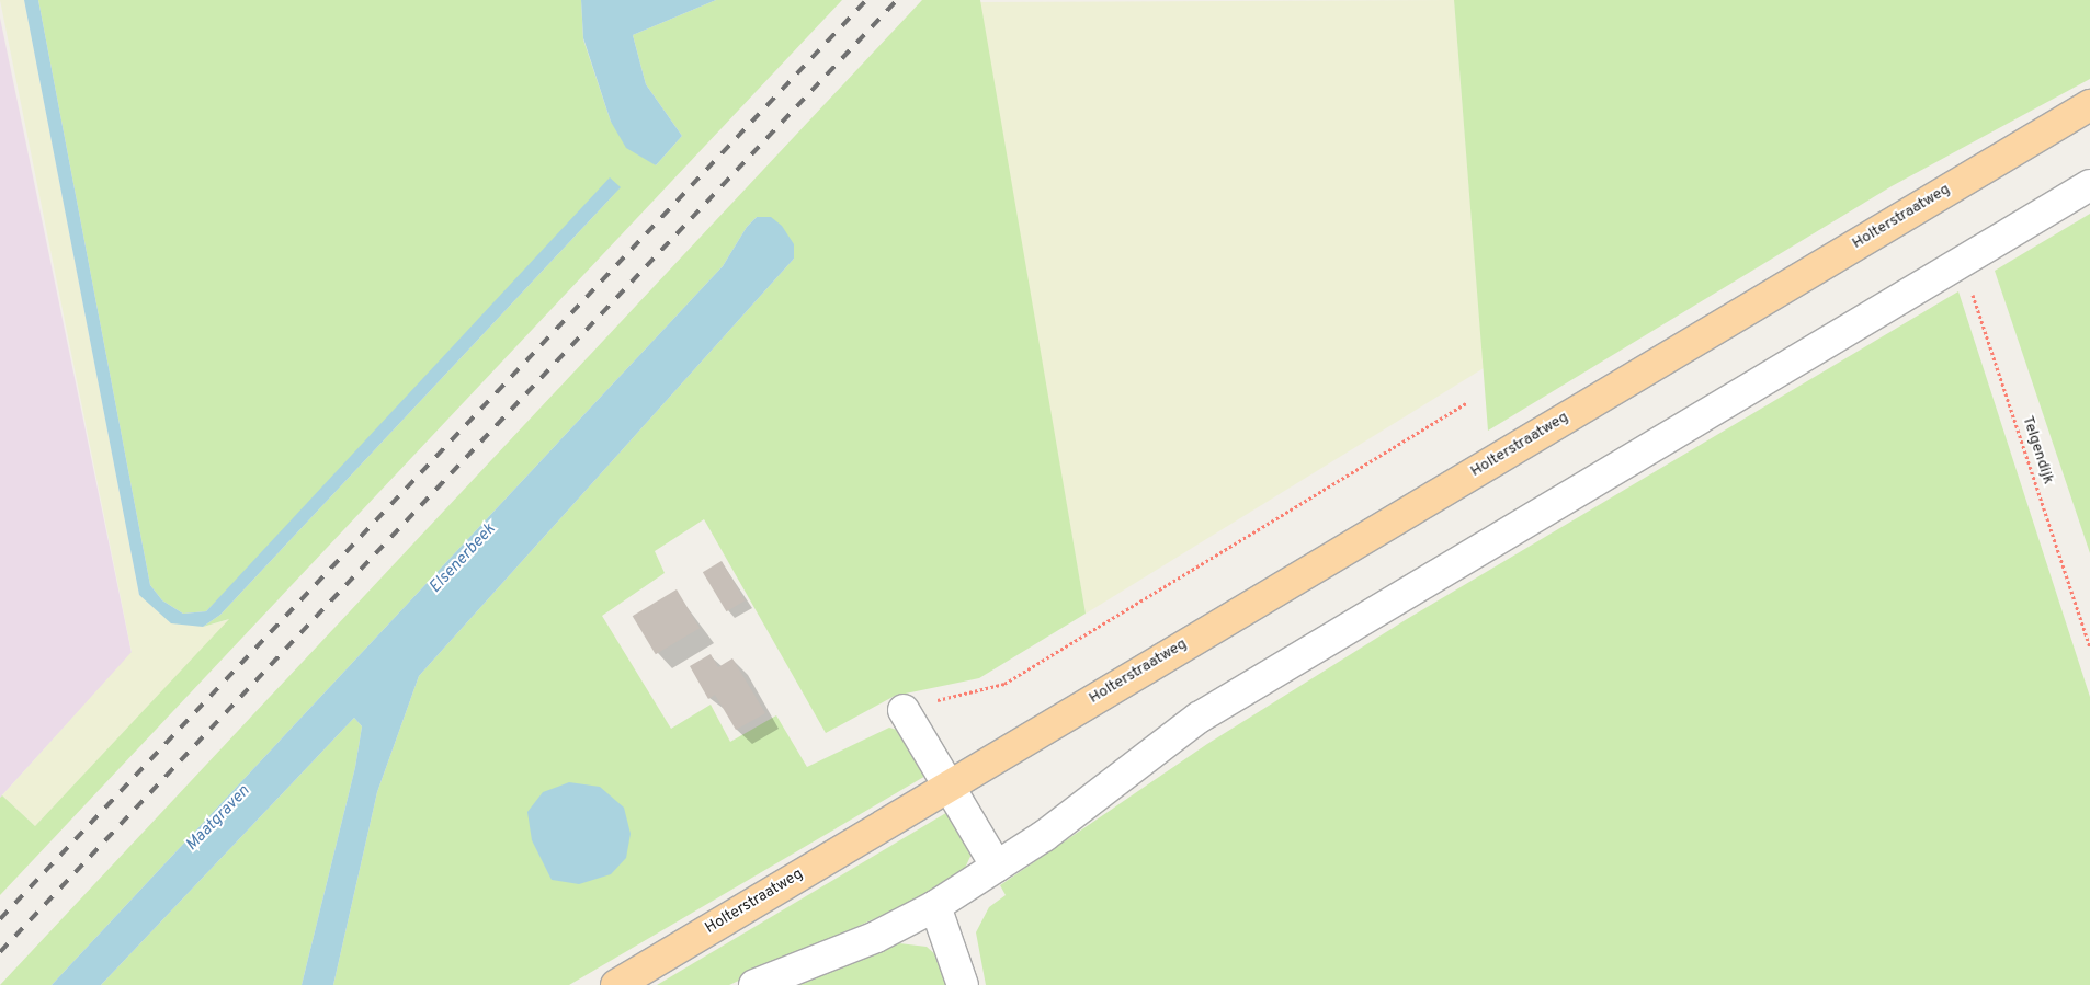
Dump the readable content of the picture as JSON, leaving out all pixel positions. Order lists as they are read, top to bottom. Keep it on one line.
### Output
{"streets":{"main road":["Holterstraatweg"],"path":["Telgendijk"]},"water":["Elsenerbeek","Maatgraven"]}
